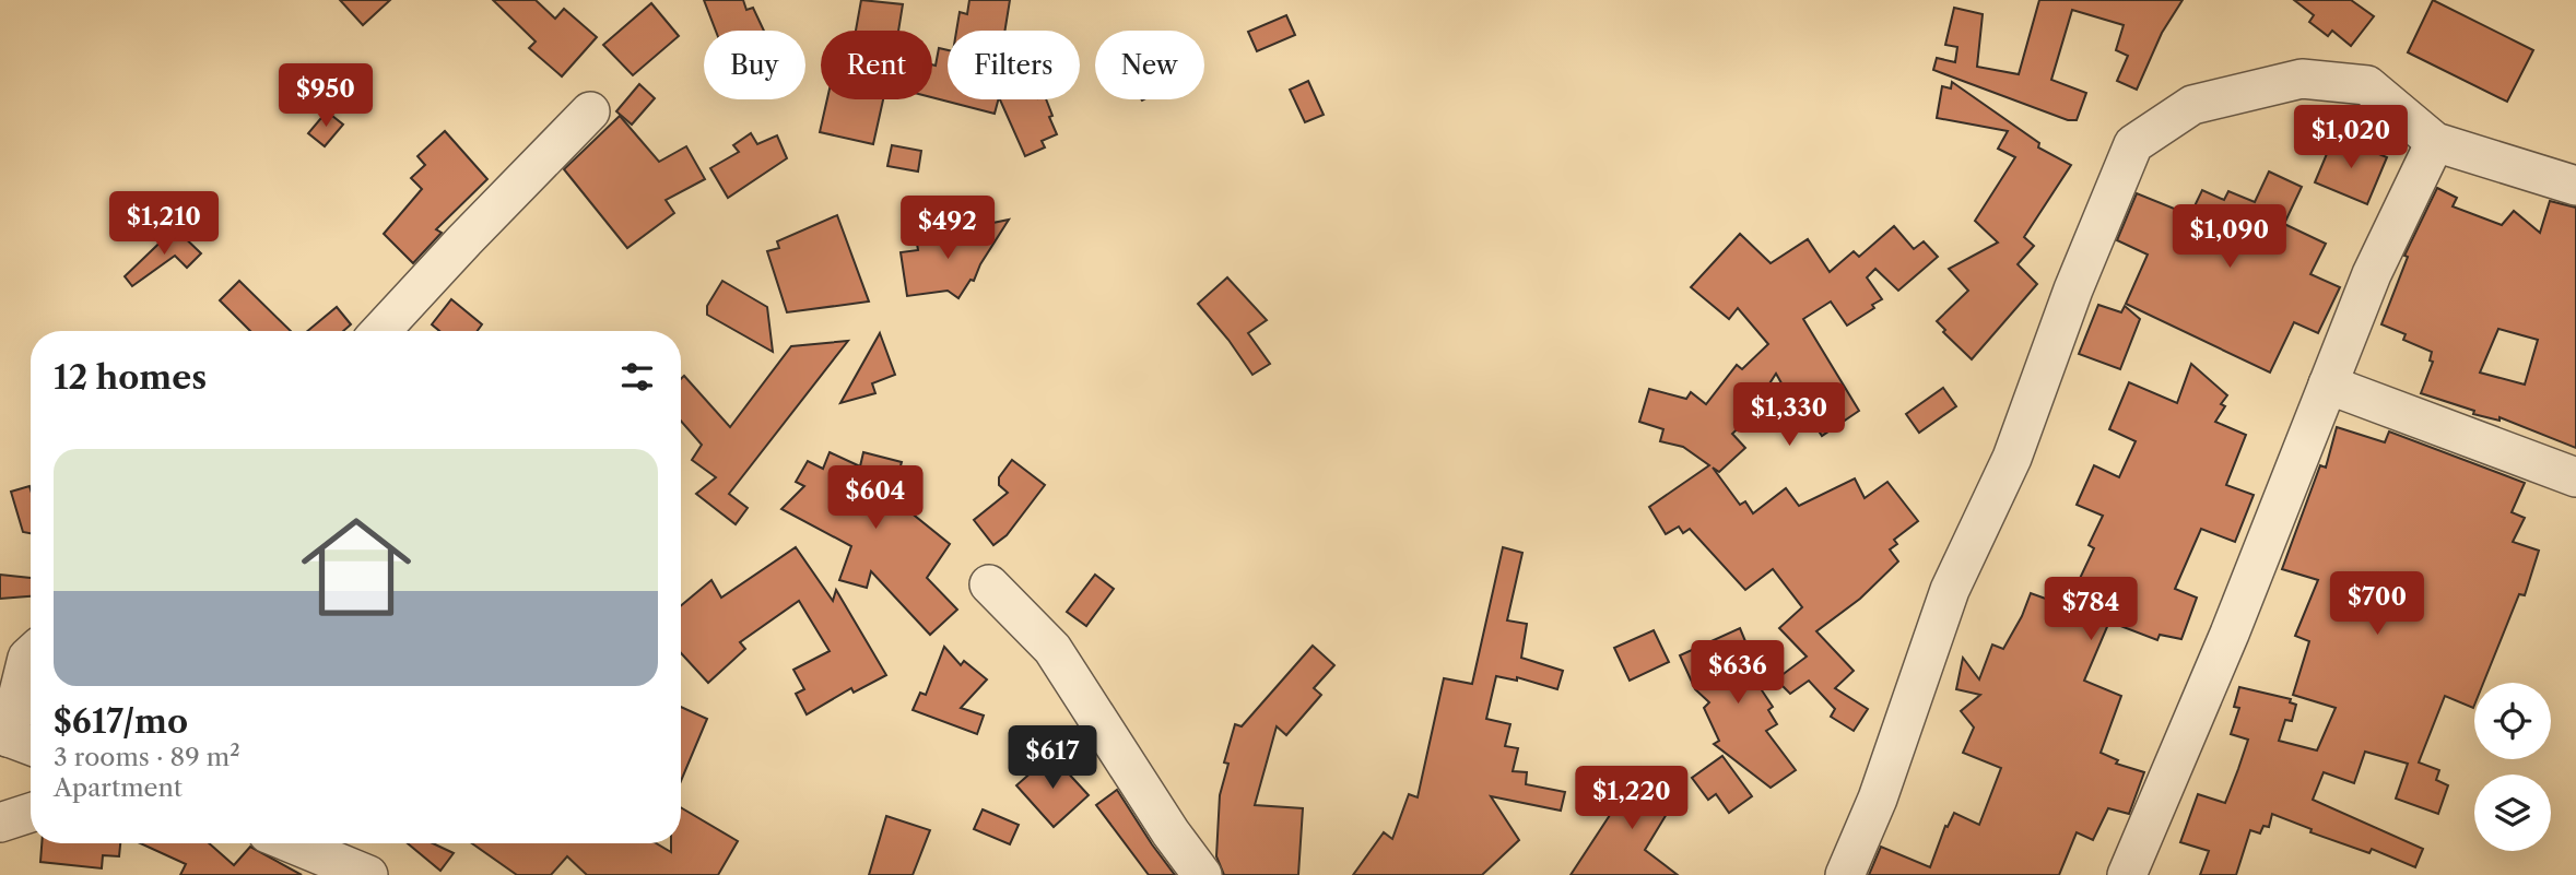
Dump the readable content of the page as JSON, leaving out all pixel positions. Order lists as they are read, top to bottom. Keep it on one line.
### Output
{"page":{"chip":["Buy","Rent","Filters","New"],"price":["$950","$1,020","$1,210","$492","$1,090","$1,330","$604","$700","$784","$636","$617","$1,220"],"heading":"12 homes","list":[{"name":"$617/mo","note":"3 rooms · 89 m² · Apartment"}]}}
